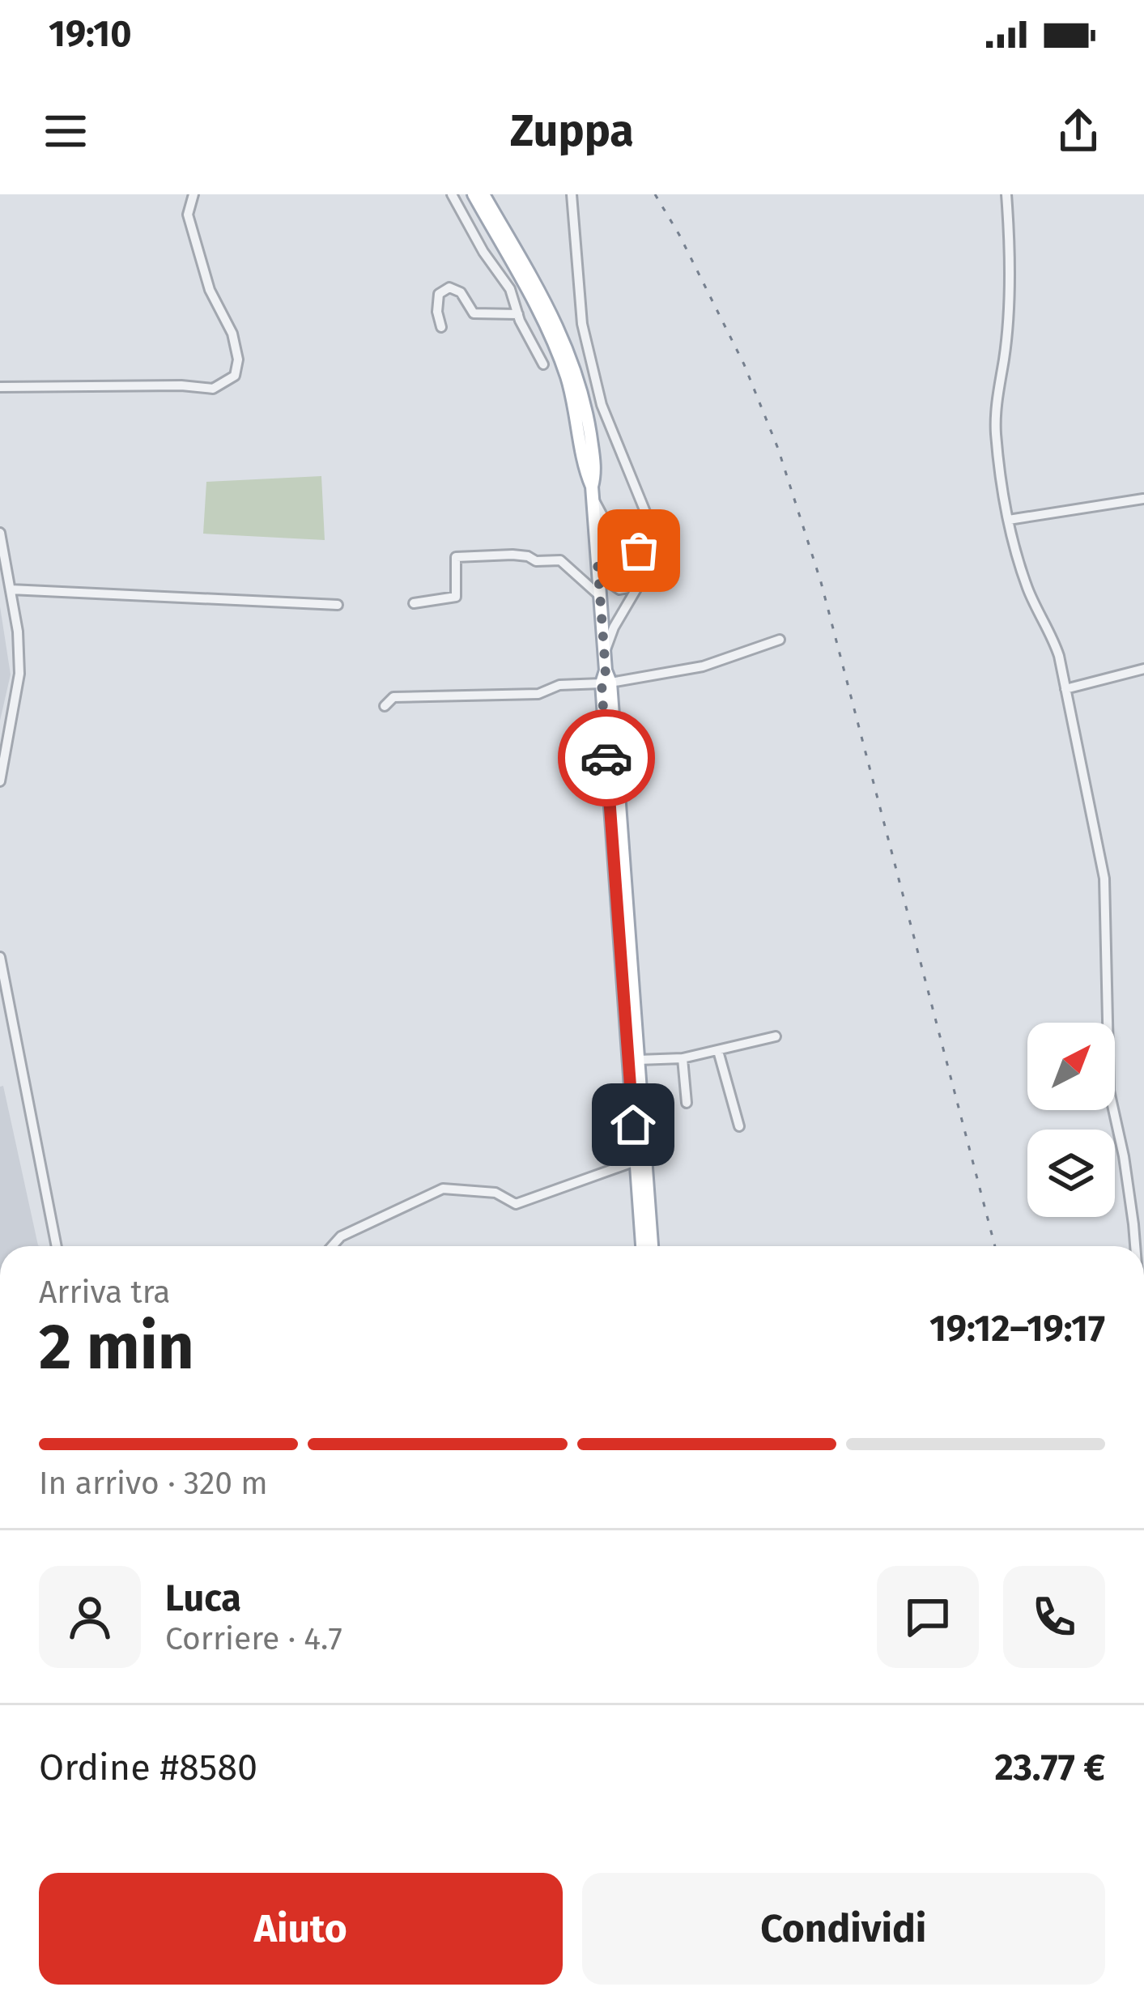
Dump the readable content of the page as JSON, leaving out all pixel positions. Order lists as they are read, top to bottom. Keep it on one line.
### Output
{"north":"top right","page":{"status":"19:10","header":"Zuppa","heading":["2 min","Arriva tra","19:12–19:17"],"panel":["Luca","Corriere · 4.7","Ordine #8580","23.77 €"],"bar":"In arrivo · 320 m","buttons":["Aiuto","Condividi"]}}
